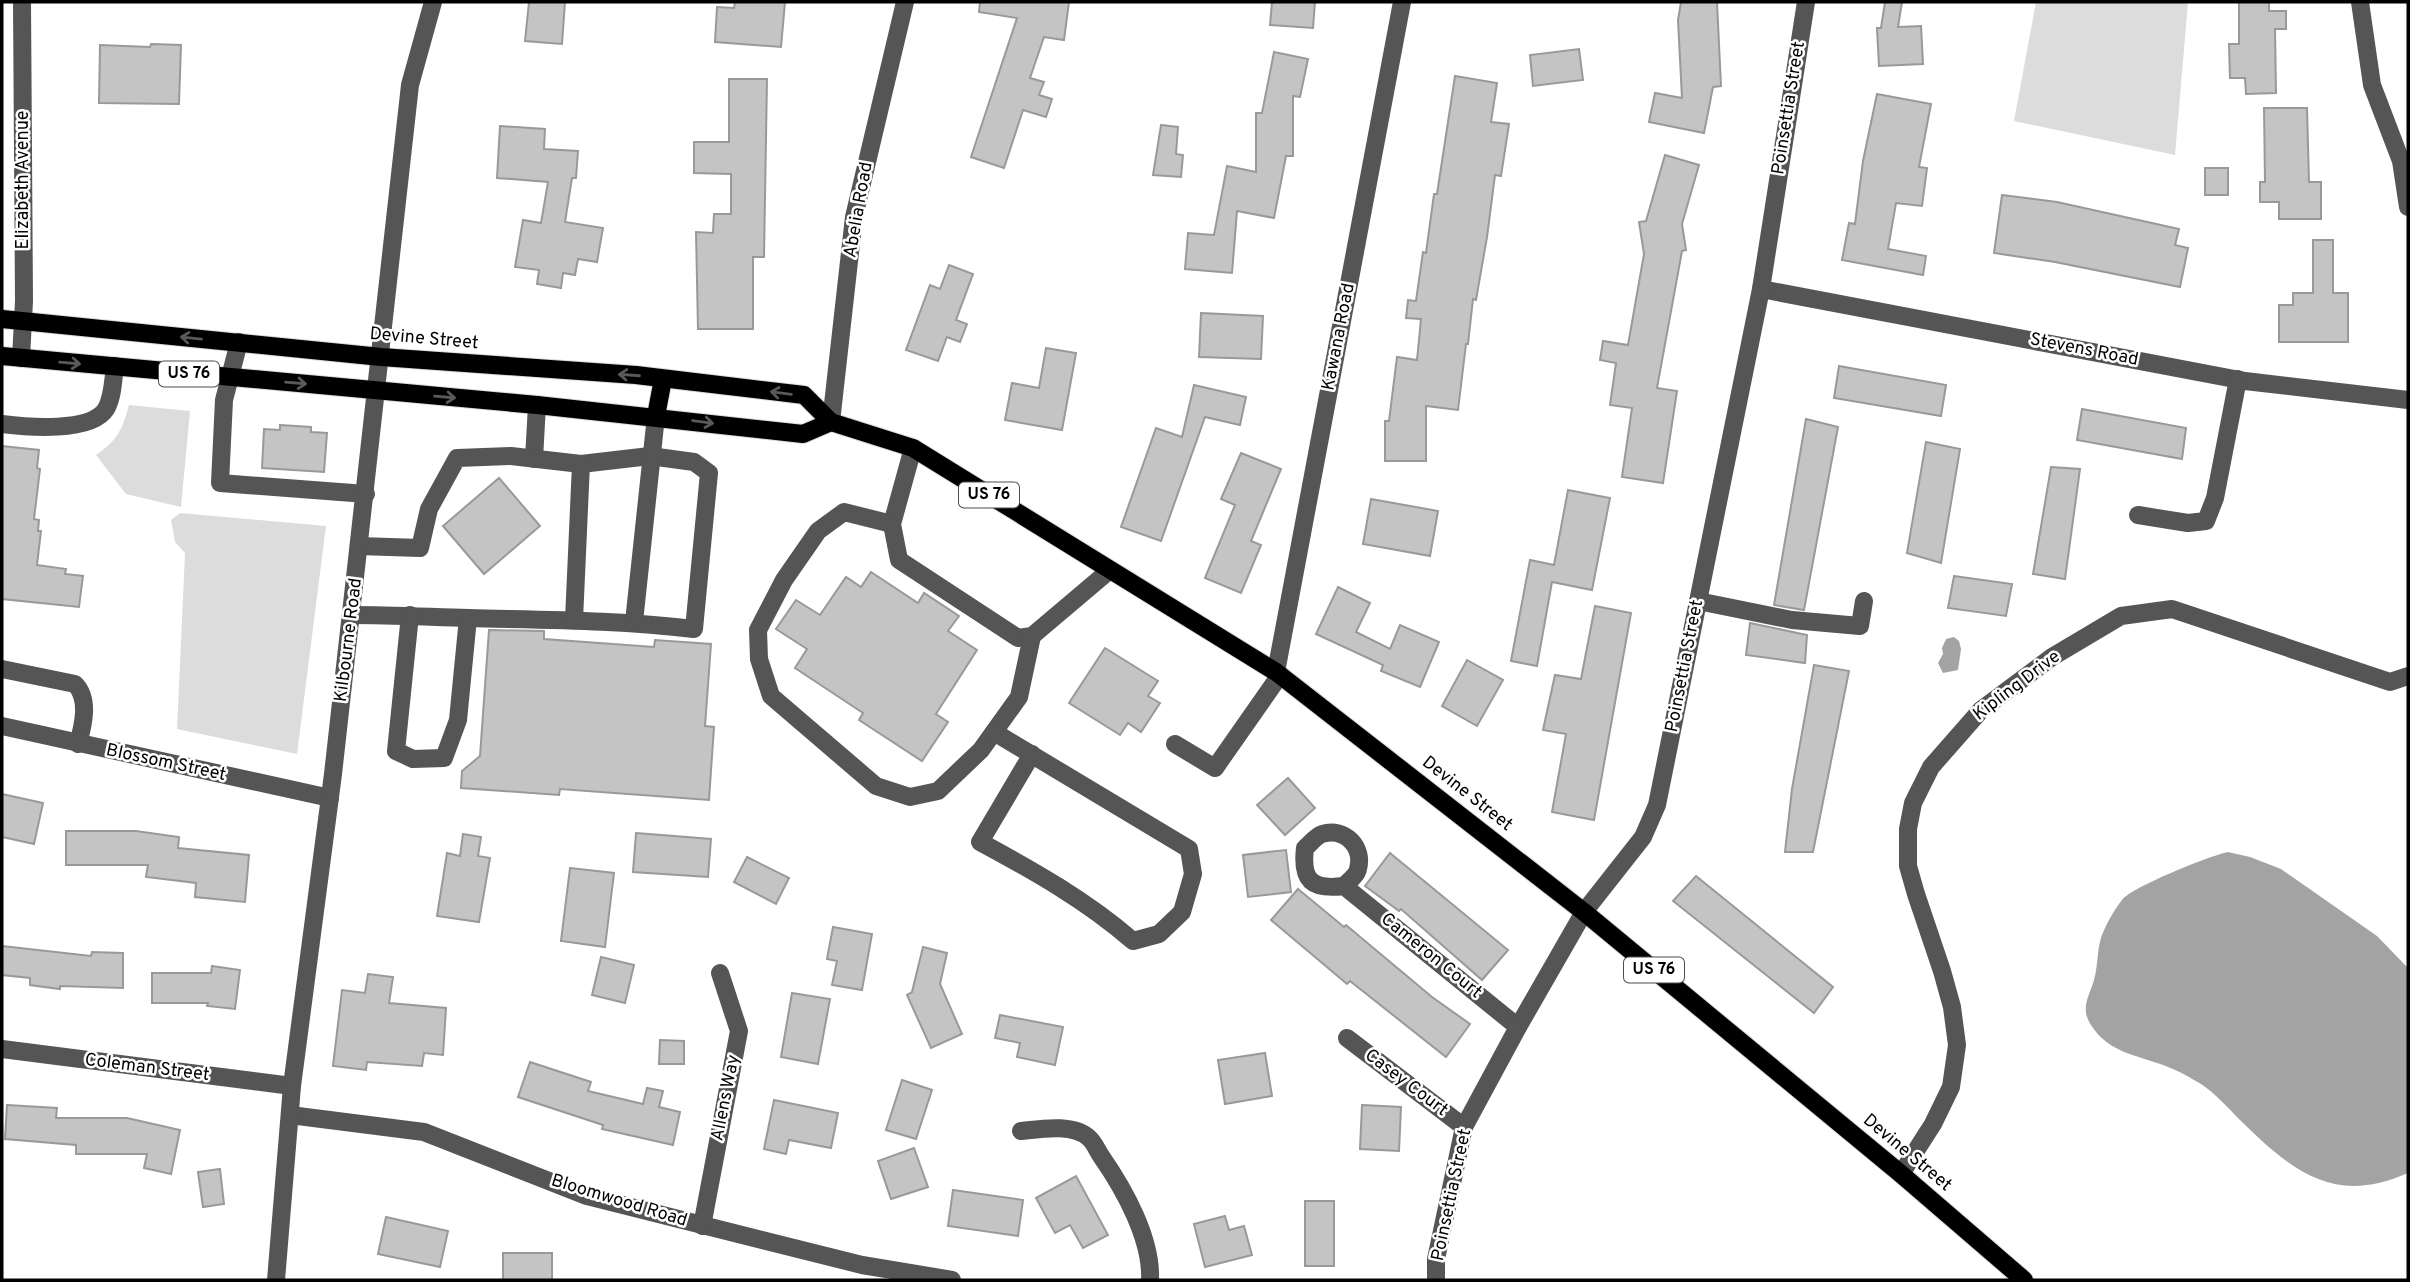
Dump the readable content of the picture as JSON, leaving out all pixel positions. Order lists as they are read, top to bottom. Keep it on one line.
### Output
{"streets":{"main road":["Devine Street","US 76"],"street":["Poinsettia Street","Elizabeth Avenue","Abelia Road","Kawana Road","Stevens Road","Kilbourne Road","Kipling Drive","Blossom Street","Cameron Court","Coleman Street","Casey Court","Allens Way","Bloomwood Road"]},"crossings":[["Poinsettia Street","Devine Street"],["Poinsettia Street","Stevens Road"],["Poinsettia Street","Cameron Court"],["Poinsettia Street","Casey Court"],["Elizabeth Avenue","Devine Street"],["Elizabeth Avenue","US 76"],["Abelia Road","Devine Street"],["Abelia Road","US 76"],["Kawana Road","Devine Street"],["Devine Street","US 76"],["Devine Street","Kilbourne Road"],["Devine Street","Kipling Drive"],["US 76","Kilbourne Road"],["Kilbourne Road","Blossom Street"],["Kilbourne Road","Coleman Street"],["Kilbourne Road","Bloomwood Road"],["Allens Way","Bloomwood Road"]]}
